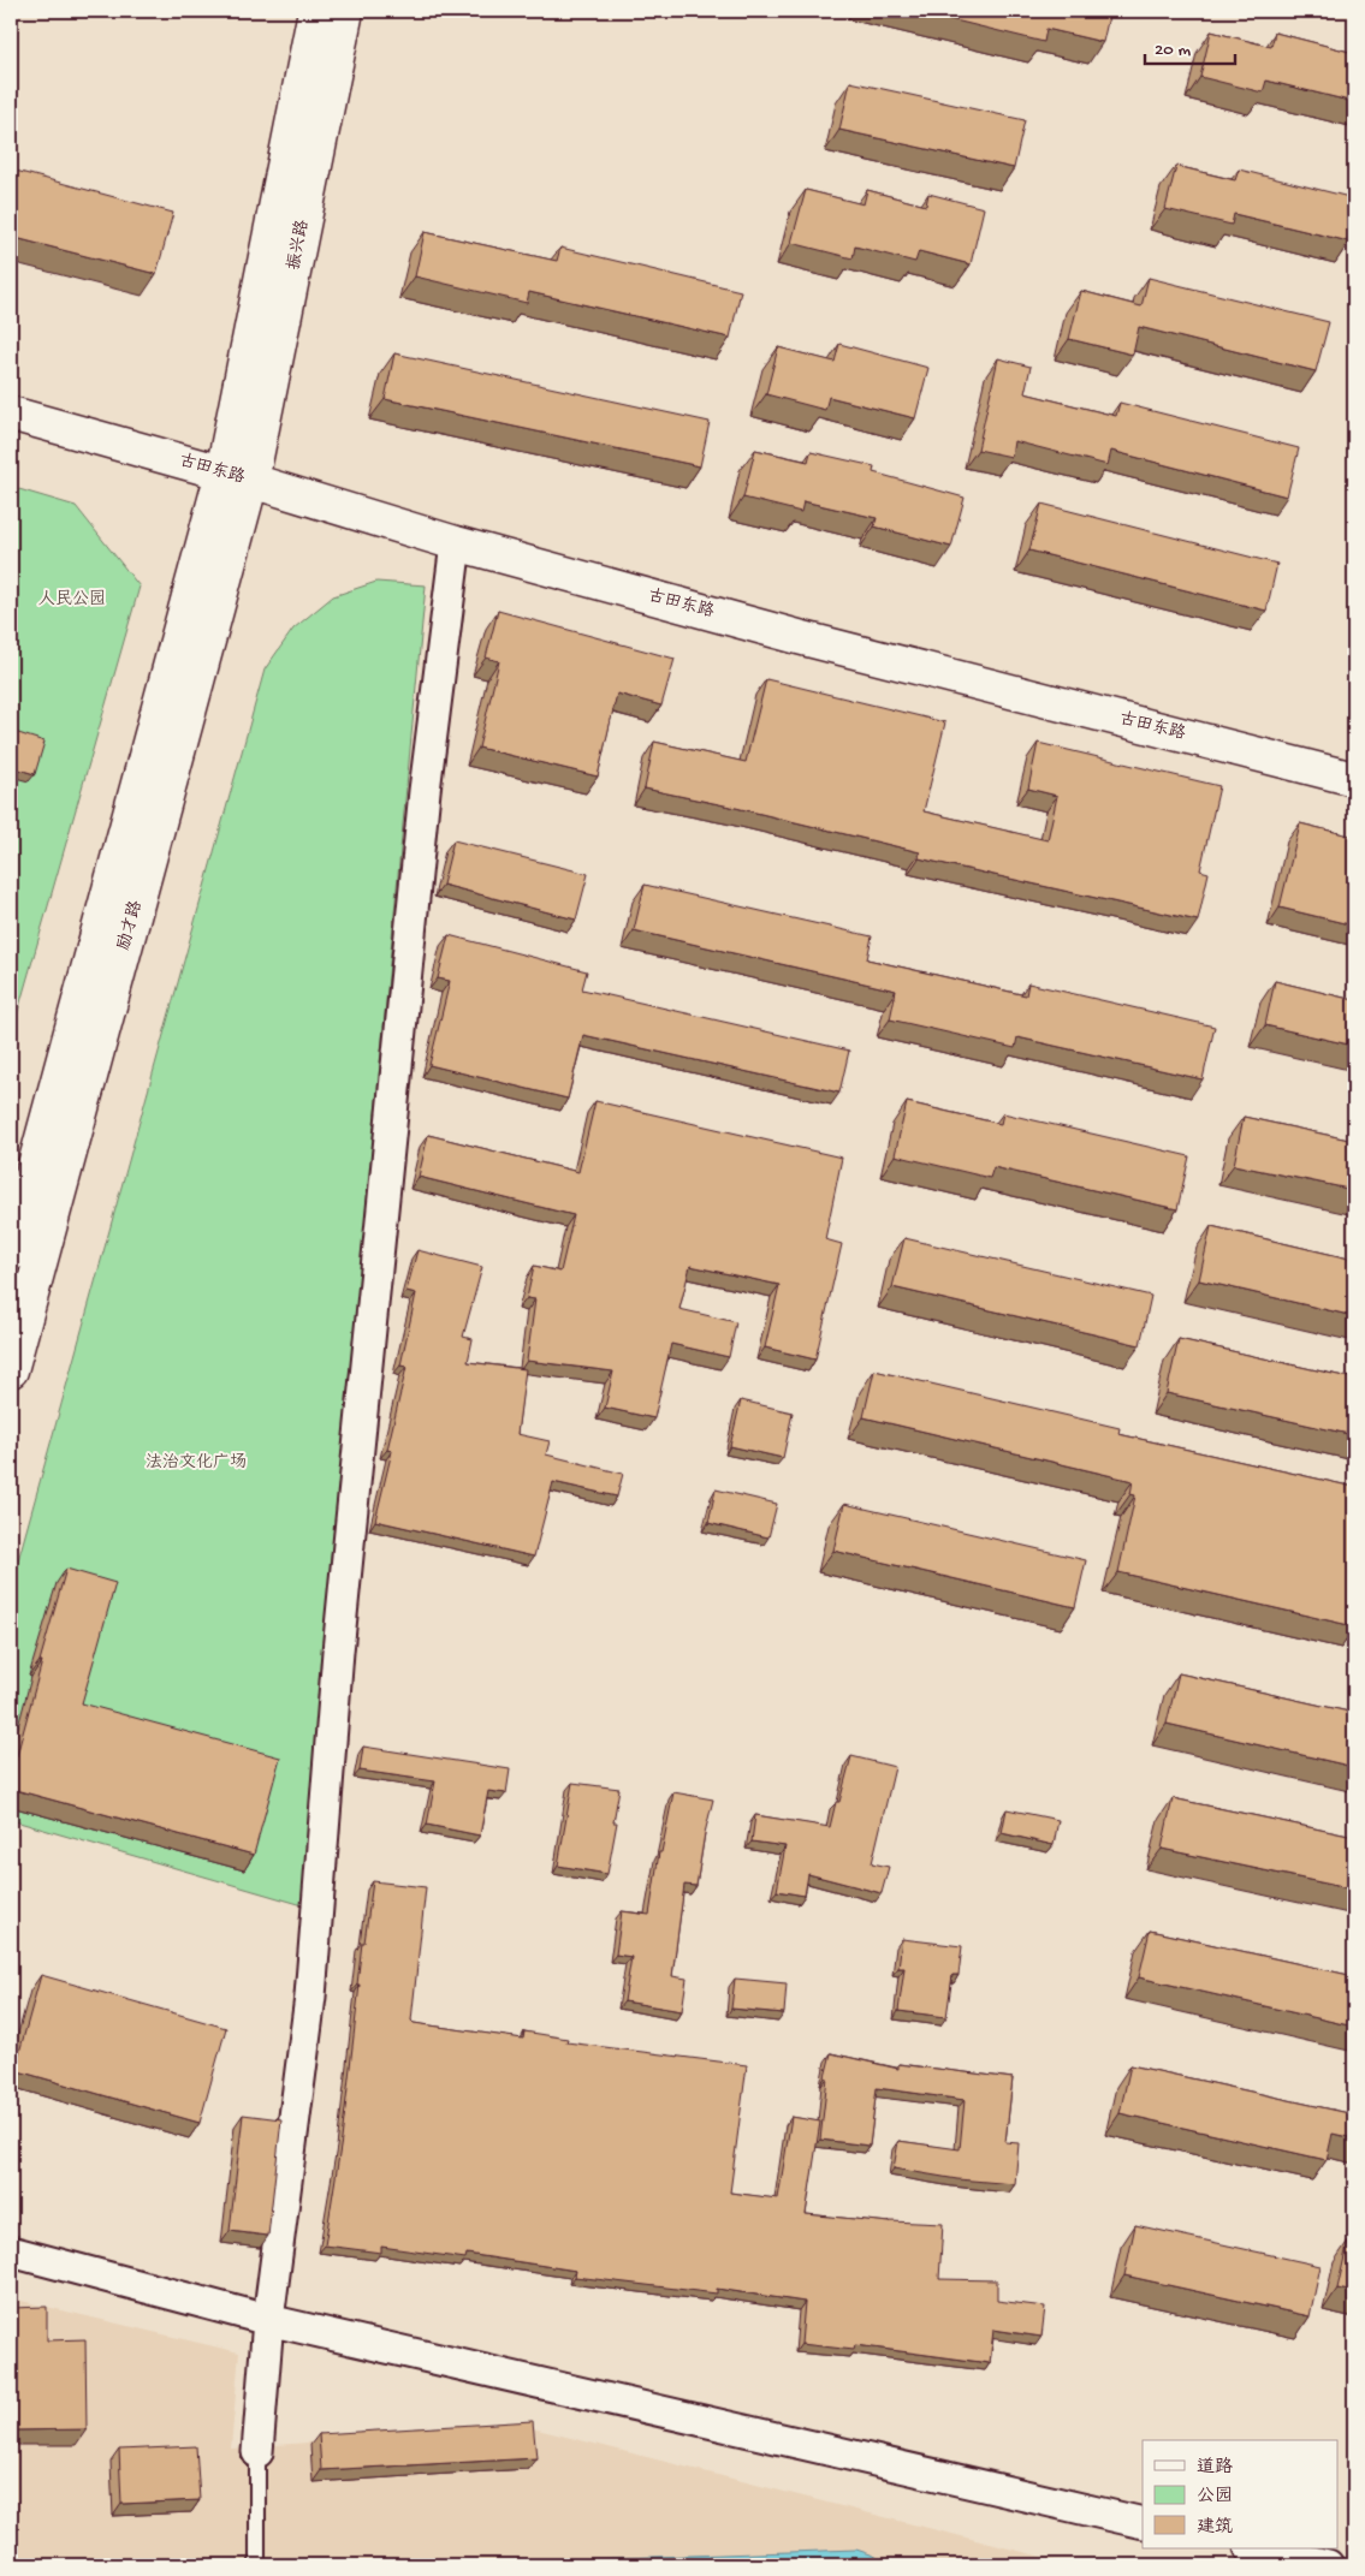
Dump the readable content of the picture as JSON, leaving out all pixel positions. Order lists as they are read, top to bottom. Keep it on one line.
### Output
{"streets":{"street":["振兴路","古田东路","励才路"]},"crossings":[["振兴路","古田东路"],["振兴路","励才路"],["古田东路","励才路"]],"parks":["人民公园","法治文化广场"],"legend":["道路","公园","建筑"],"scale_bar":"20 m"}
